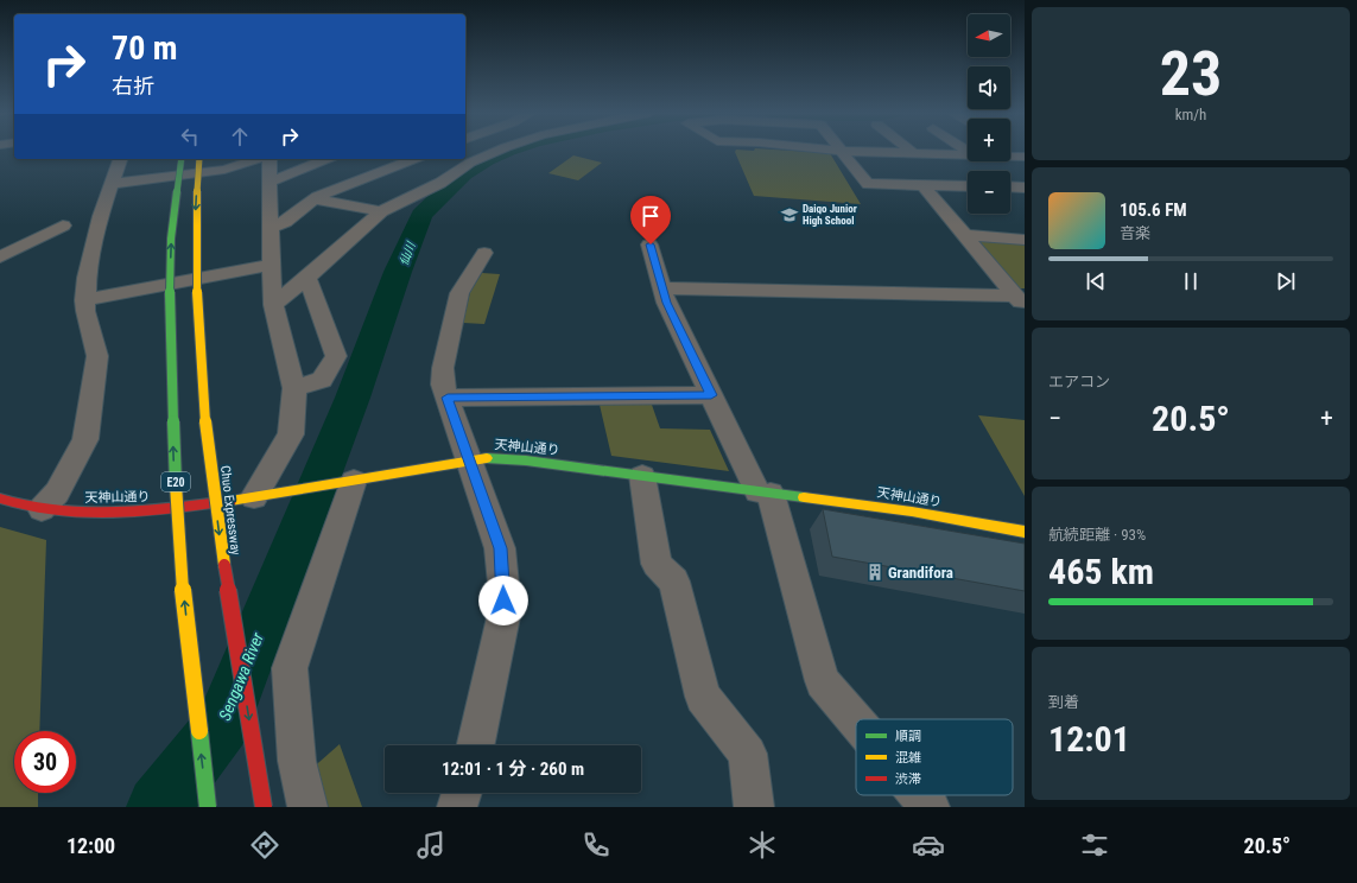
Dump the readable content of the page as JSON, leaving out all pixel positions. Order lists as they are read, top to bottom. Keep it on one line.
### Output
{"streets":{"main road":["天神山通り","E20","Chuo Expressway"]},"water":["仙川","Sengawa River"],"places":{"school or university":["Daigo Junior High School"],"building":["Grandifora"]},"legend":["順調","混雑","渋滞"],"north":"left","page":{"tile":[["23","km/h"],"エアコン",["航続距離 · 93%","465 km"],["到着","12:01"]],"map_buttons":["+","−"],"turn":["70 m","右折"],"song":["105.6 FM","音楽"],"heat":["−","20.5°","+"],"limit":"30","trip":"12:01 · 1 分 · 260 m","tabs":["12:00","20.5°"]}}
